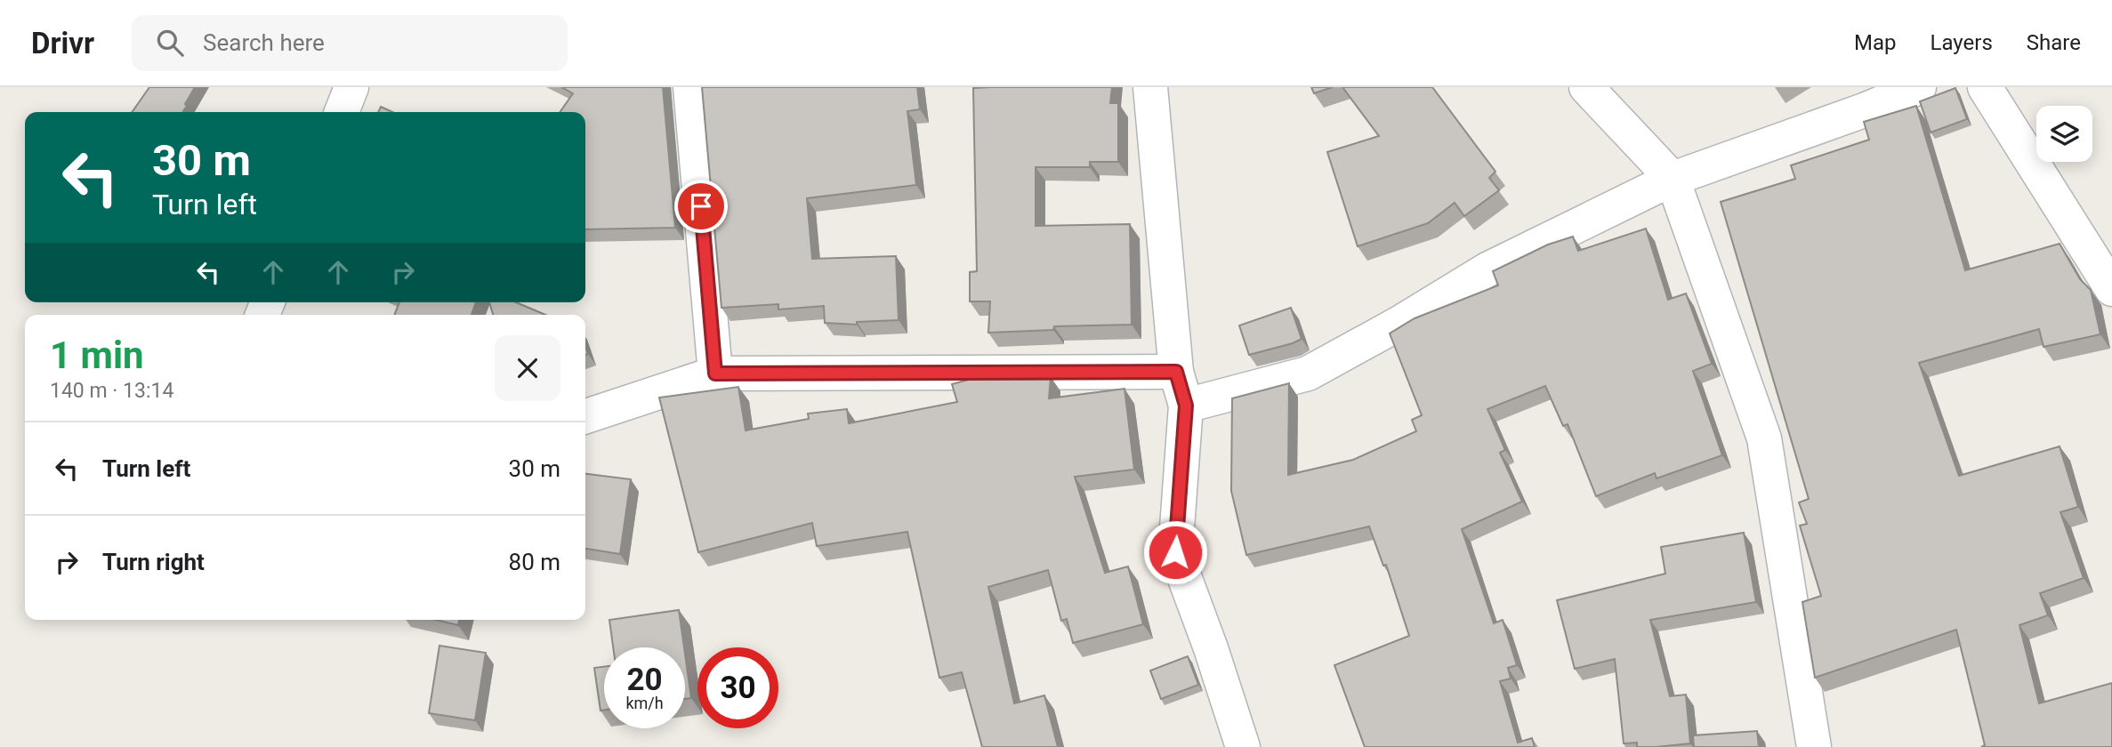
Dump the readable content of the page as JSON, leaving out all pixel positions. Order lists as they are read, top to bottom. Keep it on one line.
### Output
{"page":{"header":"Drivr","search":"Search here","nav":["Map","Layers","Share"],"turn":["30 m","Turn left"],"heading":["1 min","140 m · 13:14"],"list":[{"name":"Turn left","value":"30 m"},{"name":"Turn right","value":"80 m"}],"speed":"20 km/h","limit":"30"}}
